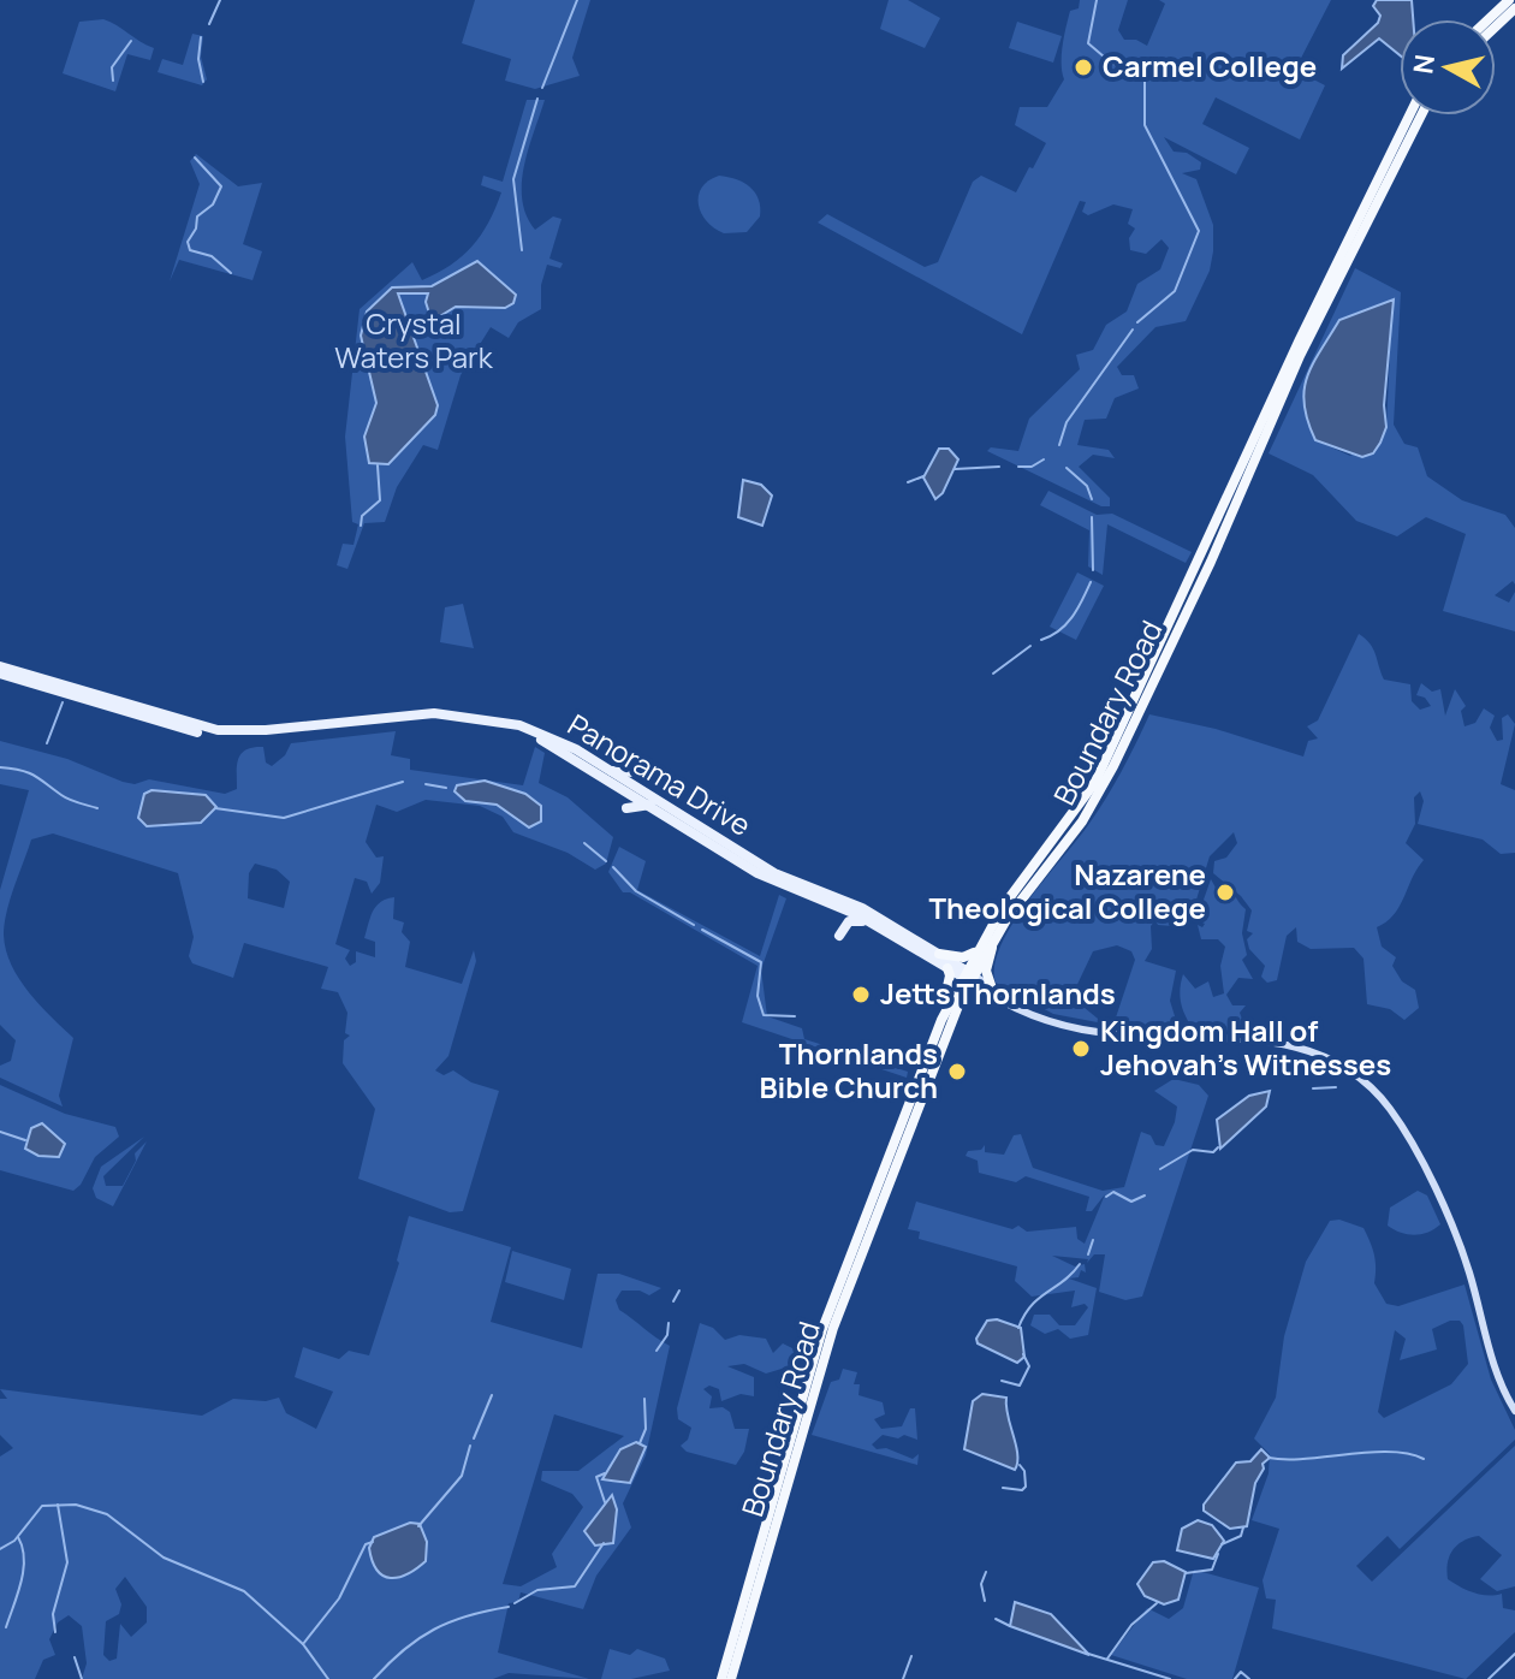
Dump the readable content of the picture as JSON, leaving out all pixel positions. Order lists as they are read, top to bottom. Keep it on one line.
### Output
{"streets":{"highway":["Boundary Road"],"main road":["Panorama Drive"]},"crossings":[["Boundary Road","Panorama Drive"]],"parks":["Crystal Waters Park"],"places":["Carmel College","Nazarene Theological College","Jetts Thornlands","Kingdom Hall of Jehovah's Witnesses","Thornlands Bible Church"],"north":"left"}
